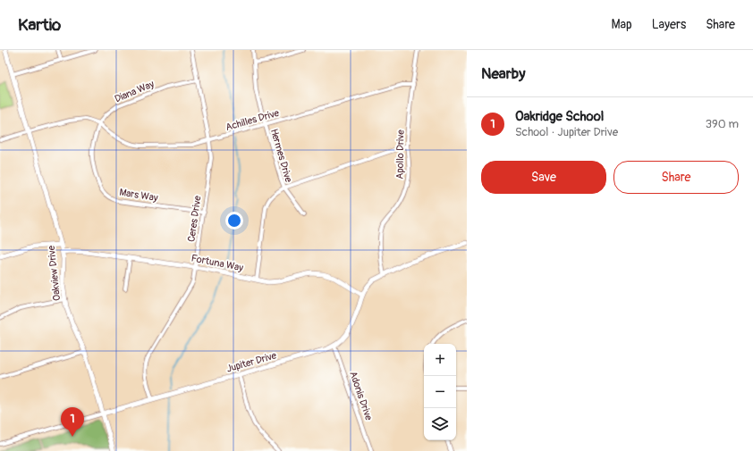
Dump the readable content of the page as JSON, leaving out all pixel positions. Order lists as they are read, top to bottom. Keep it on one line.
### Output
{"streets":{"street":["Diana Way","Achilles Drive","Apollo Drive","Hermes Drive","Mars Way","Ceres Drive","Fortuna Way","Oakview Drive","Jupiter Drive","Adonis Drive"]},"crossings":[["Diana Way","Achilles Drive"],["Diana Way","Mars Way"],["Diana Way","Ceres Drive"],["Achilles Drive","Apollo Drive"],["Achilles Drive","Hermes Drive"],["Achilles Drive","Mars Way"],["Achilles Drive","Ceres Drive"],["Apollo Drive","Jupiter Drive"],["Hermes Drive","Fortuna Way"],["Mars Way","Ceres Drive"],["Ceres Drive","Fortuna Way"],["Ceres Drive","Jupiter Drive"],["Fortuna Way","Oakview Drive"],["Fortuna Way","Jupiter Drive"],["Oakview Drive","Jupiter Drive"],["Jupiter Drive","Adonis Drive"]],"page":{"header":"Kartio","nav":["Map","Layers","Share"],"heading":"Nearby","list":[{"mark":"1","name":"Oakridge School","note":"School · Jupiter Drive","value":"390 m"}],"buttons":["Save","Share"],"map_buttons":["+","−"],"pins":"1"}}
